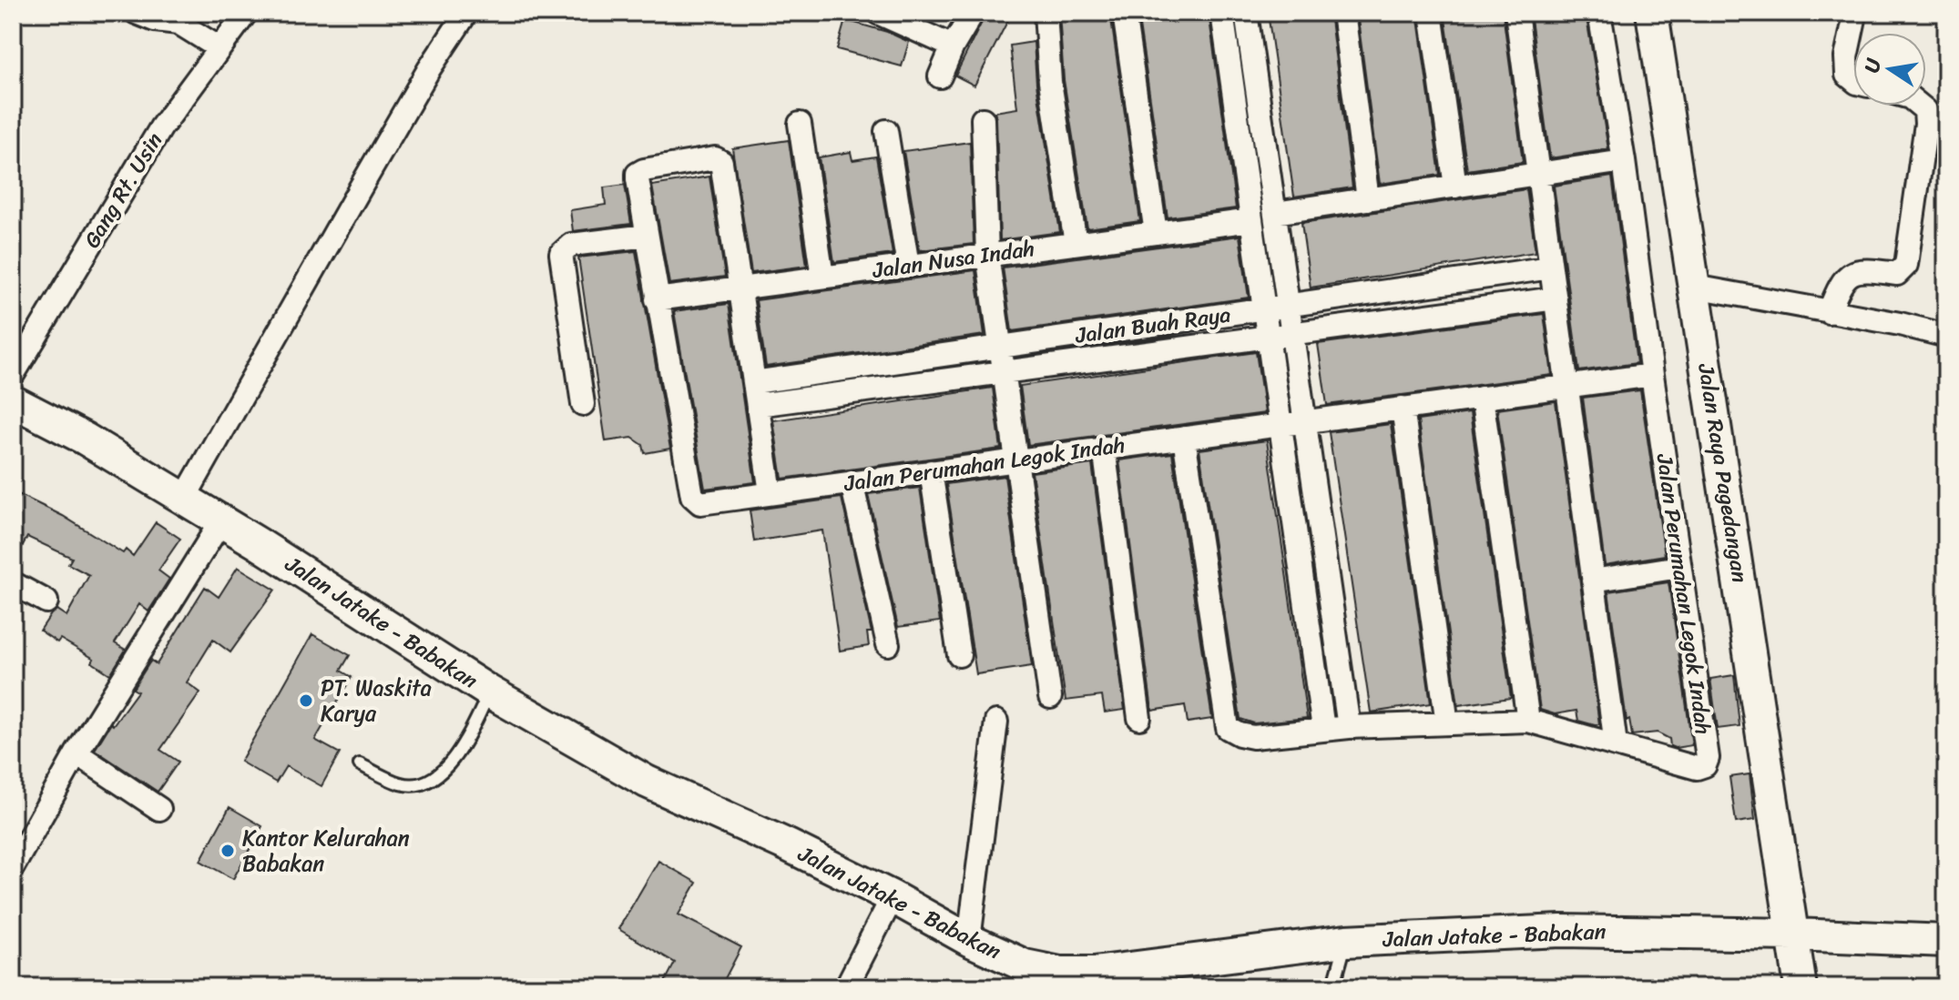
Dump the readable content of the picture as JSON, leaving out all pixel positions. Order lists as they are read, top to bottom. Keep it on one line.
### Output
{"streets":{"main road":["Jalan Raya Pagedangan","Jalan Jatake - Babakan"],"street":["Gang Rt. Usin","Jalan Nusa Indah","Jalan Buah Raya","Jalan Perumahan Legok Indah"]},"crossings":[["Jalan Nusa Indah","Jalan Perumahan Legok Indah"],["Jalan Raya Pagedangan","Jalan Jatake - Babakan"]],"places":["PT. Waskita Karya","Kantor Kelurahan Babakan"],"north":"left"}
